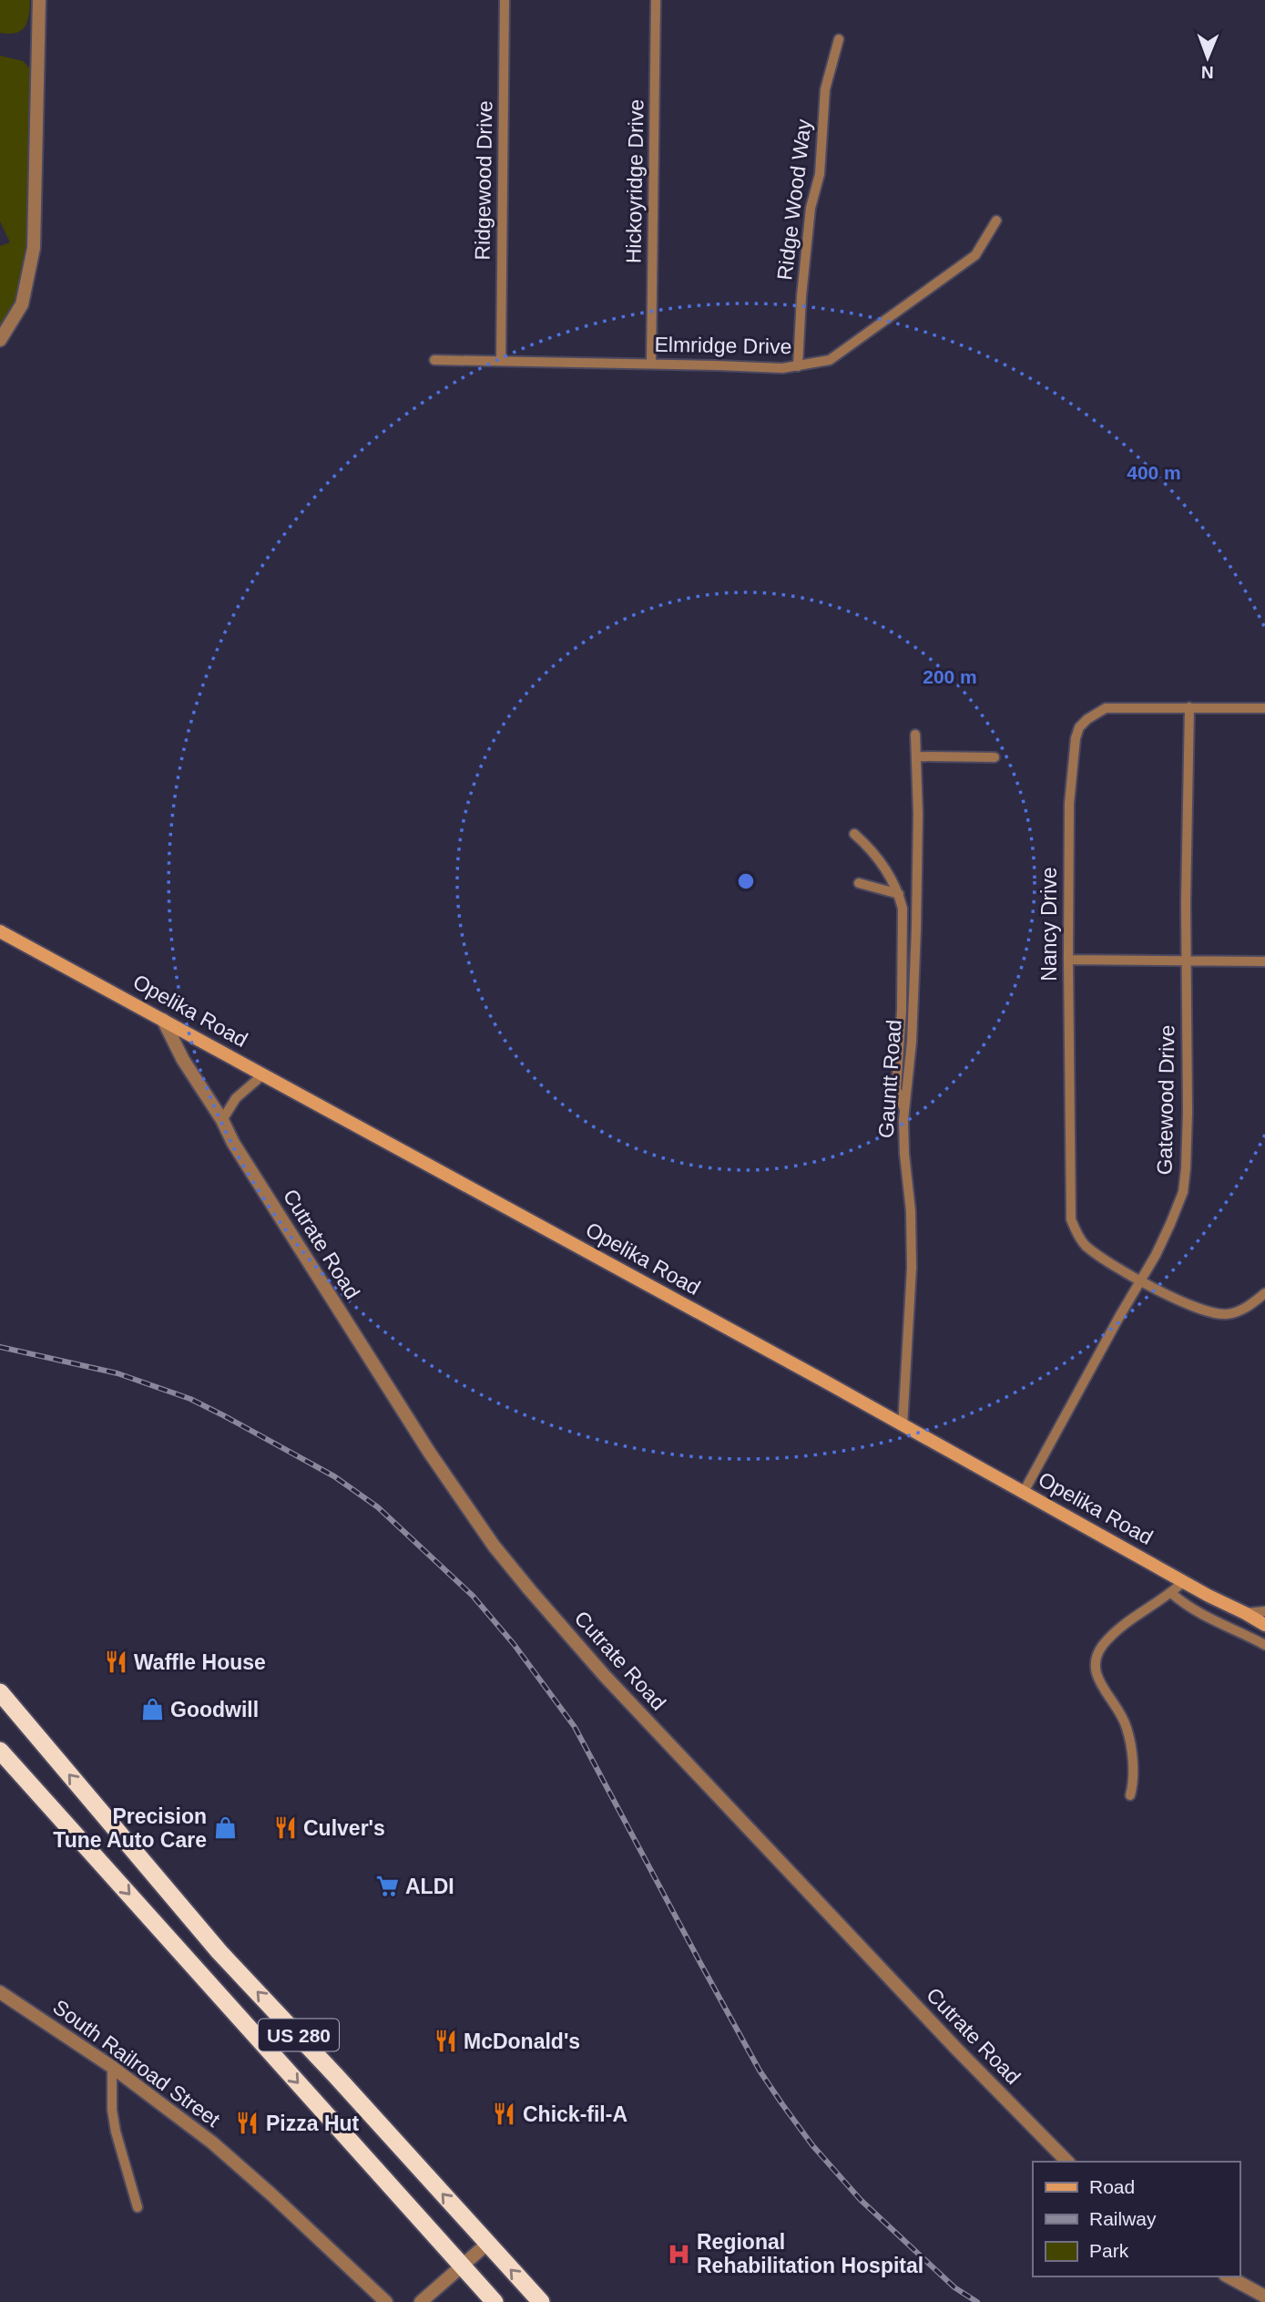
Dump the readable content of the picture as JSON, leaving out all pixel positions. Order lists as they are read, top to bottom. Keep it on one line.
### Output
{"streets":{"highway":["US 280"],"main road":["Opelika Road"],"street":["Ridgewood Drive","Hickoyridge Drive","Ridge Wood Way","Elmridge Drive","Nancy Drive","Gauntt Road","Gatewood Drive","Cutrate Road","South Railroad Street"]},"crossings":[["Ridgewood Drive","Elmridge Drive"],["Hickoyridge Drive","Elmridge Drive"],["Ridge Wood Way","Elmridge Drive"],["Nancy Drive","Gatewood Drive"],["Opelika Road","Gauntt Road"],["Opelika Road","Gatewood Drive"],["Opelika Road","Cutrate Road"]],"places":{"restaurant":["Waffle House","Culver's","McDonald's","Chick-fil-A","Pizza Hut"],"shop":["Goodwill","Precision Tune Auto Care"],"supermarket":["ALDI"],"hospital":["Regional Rehabilitation Hospital"]},"legend":["Road","Railway","Park"],"north":"bottom","rings":["400 m","200 m"]}
